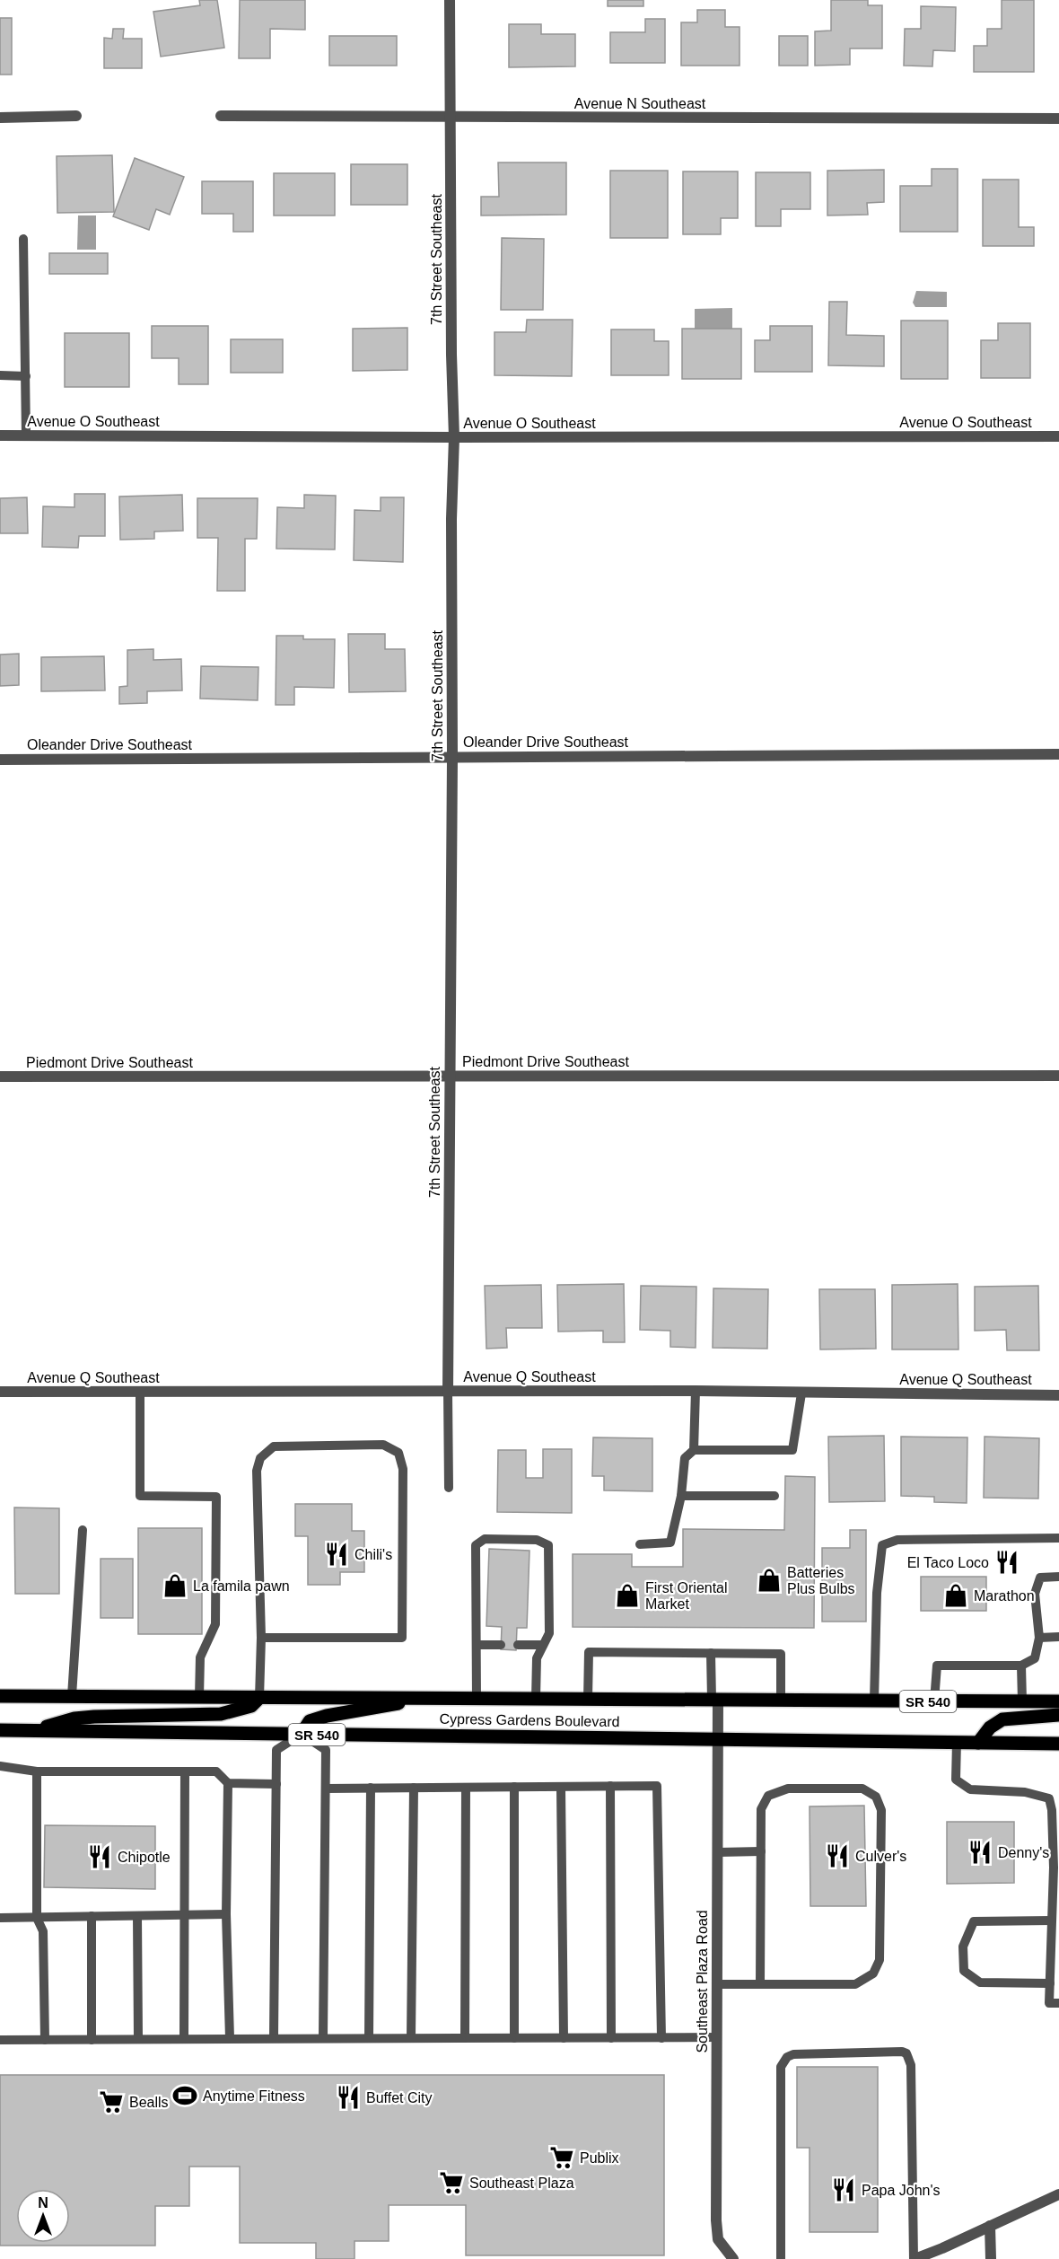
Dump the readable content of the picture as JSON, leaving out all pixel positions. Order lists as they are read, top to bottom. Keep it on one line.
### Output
{"streets":{"main road":["SR 540","Cypress Gardens Boulevard"],"street":["Avenue N Southeast","7th Street Southeast","Avenue O Southeast","Oleander Drive Southeast","Piedmont Drive Southeast","Avenue Q Southeast","Southeast Plaza Road"]},"crossings":[["Avenue N Southeast","7th Street Southeast"],["7th Street Southeast","Avenue O Southeast"],["7th Street Southeast","Oleander Drive Southeast"],["7th Street Southeast","Piedmont Drive Southeast"],["7th Street Southeast","Avenue Q Southeast"],["Cypress Gardens Boulevard","Southeast Plaza Road"]],"places":{"restaurant":["Chili's","El Taco Loco","Denny's","Culver's","Chipotle","Buffet City","Papa John's"],"shop":["Batteries Plus Bulbs","La famila pawn","First Oriental Market","Marathon"],"sports":["Anytime Fitness"],"supermarket":["Bealls","Publix","Southeast Plaza"]},"north":"top"}
